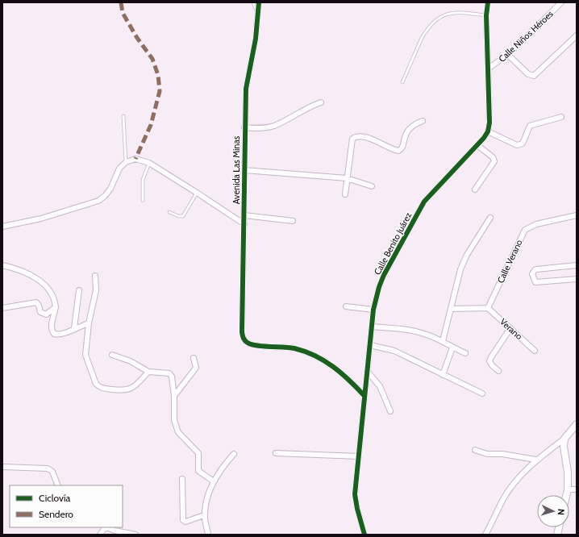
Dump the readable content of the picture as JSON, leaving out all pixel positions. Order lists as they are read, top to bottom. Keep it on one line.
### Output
{"streets":{"street":["Calle Niños Héroes","Avenida Las Minas","Calle Benito Juárez","Calle Verano","Verano"]},"crossings":[["Avenida Las Minas","Calle Benito Juárez"],["Calle Verano","Verano"]],"legend":["Ciclovía","Sendero"],"north":"right"}
